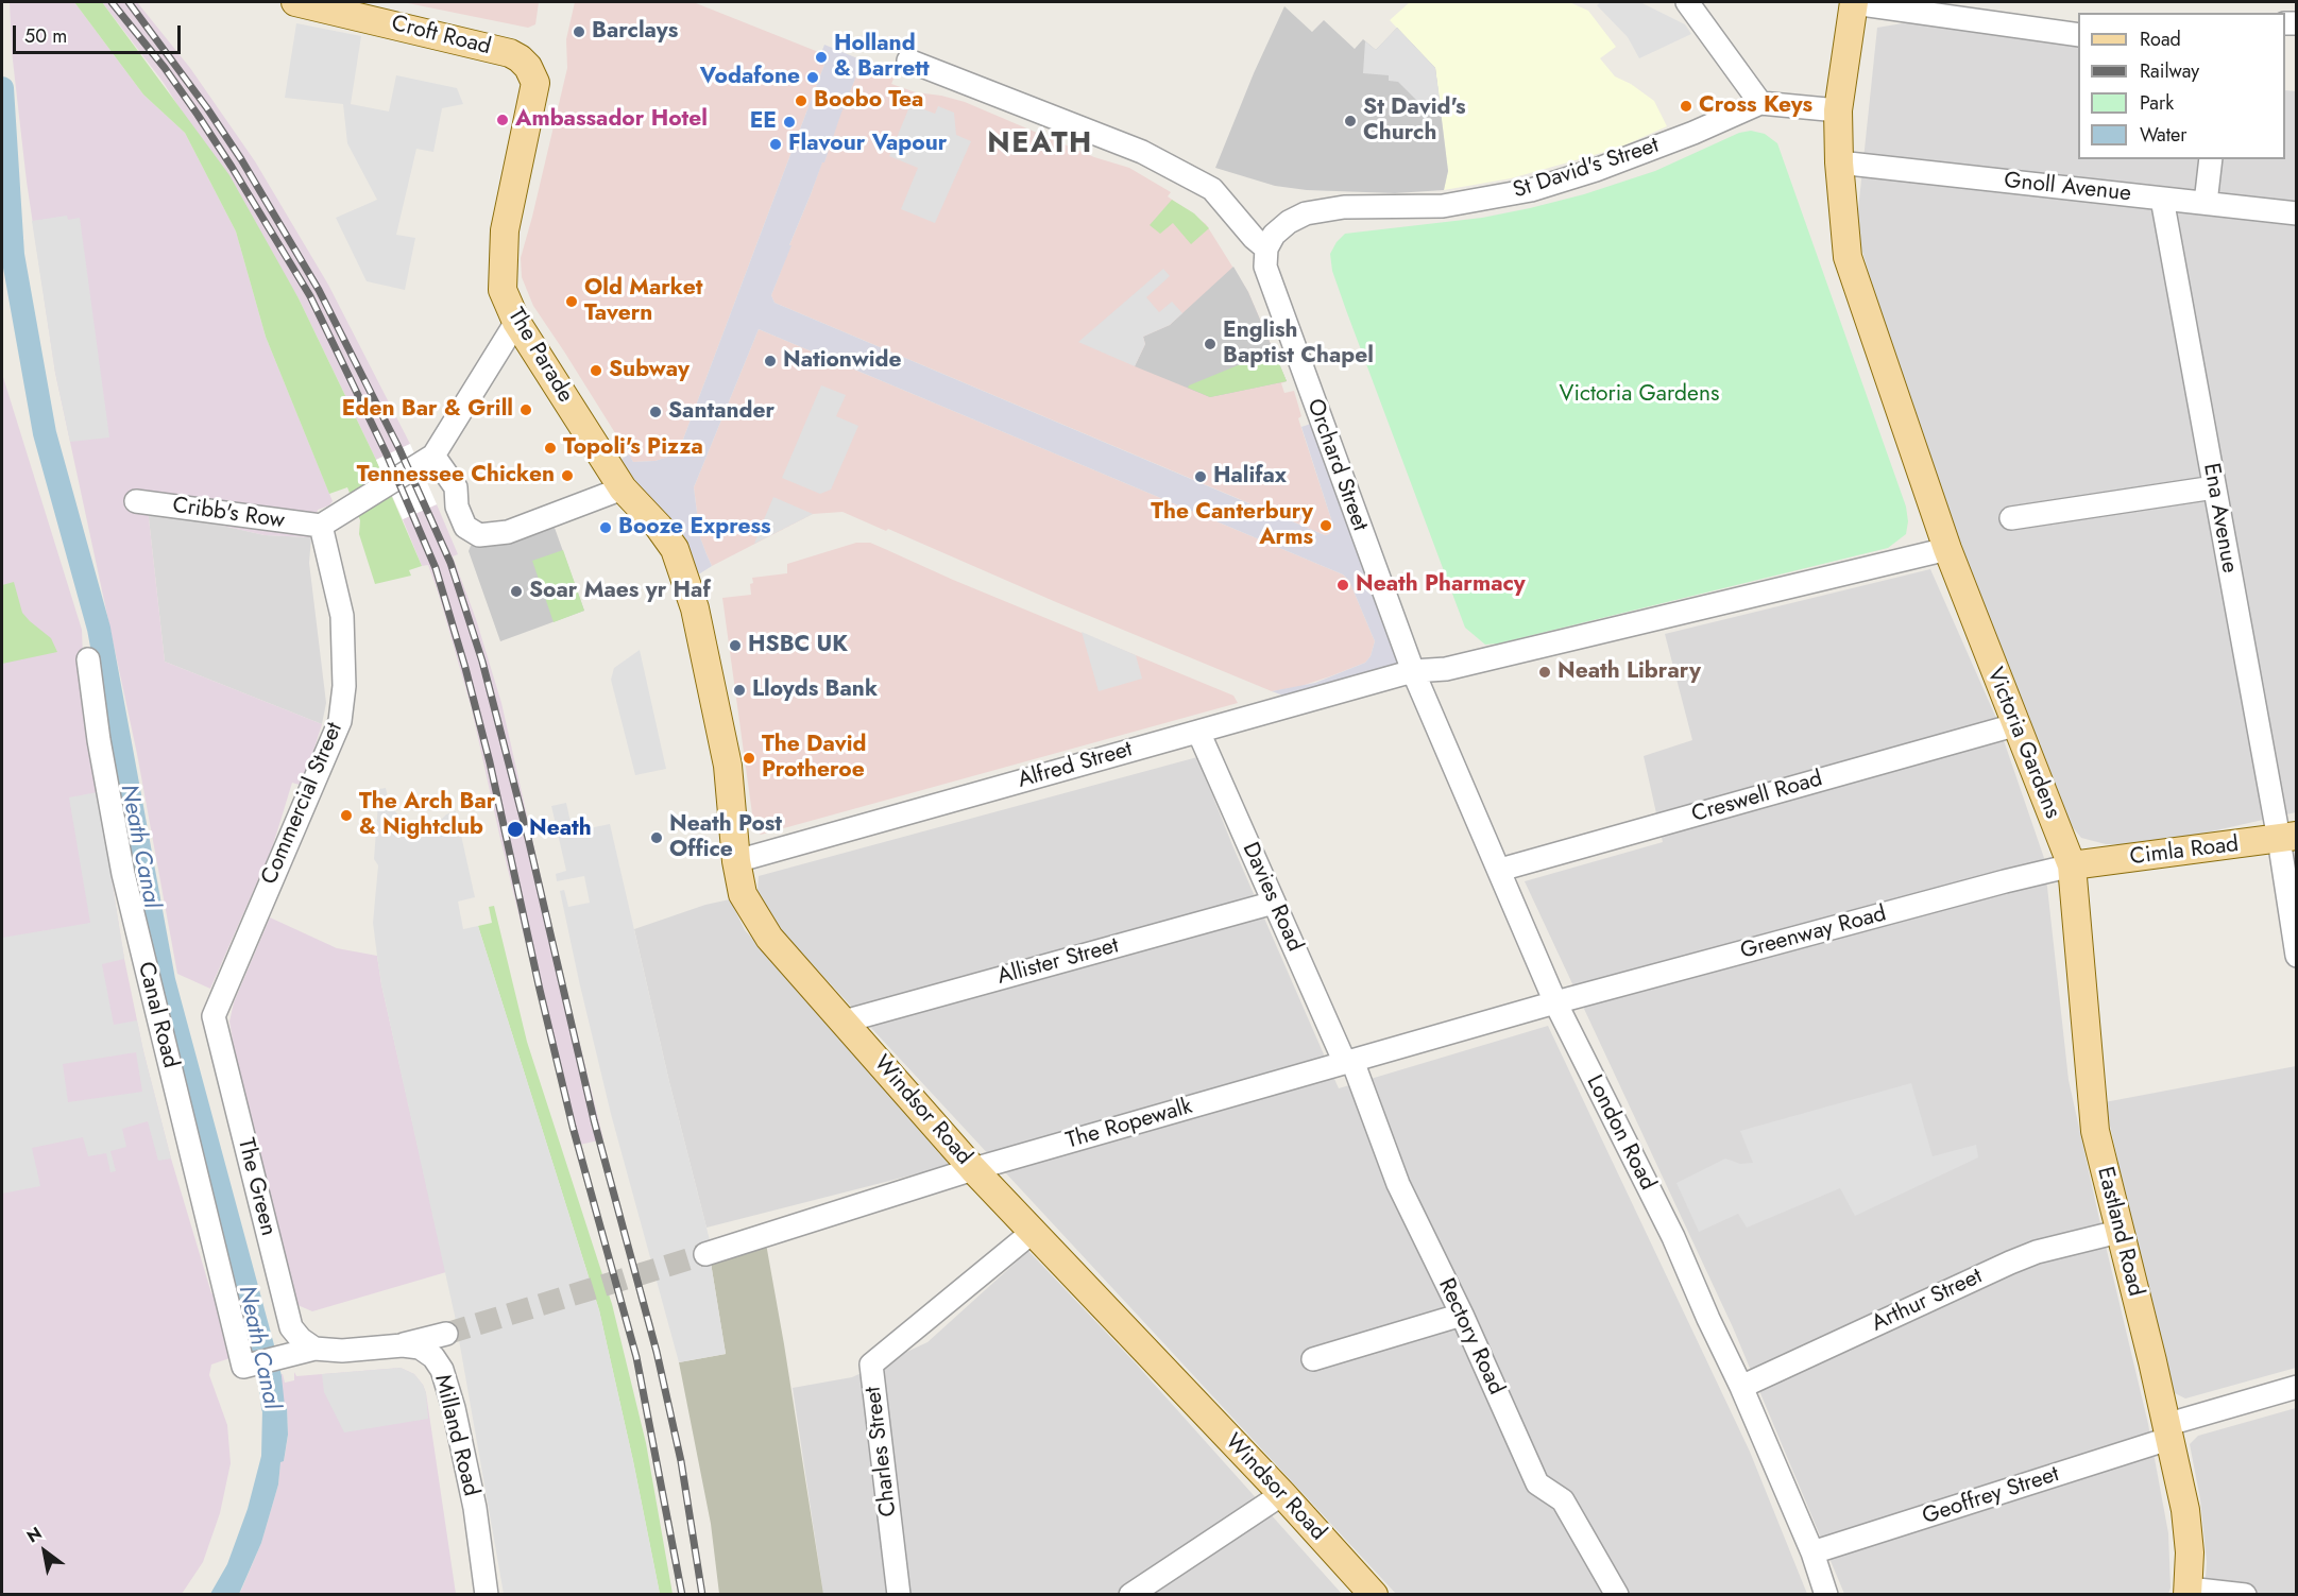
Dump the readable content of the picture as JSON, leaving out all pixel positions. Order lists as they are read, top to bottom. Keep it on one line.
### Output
{"streets":{"main road":["Croft Road","The Parade","Victoria Gardens","Cimla Road","Windsor Road","Eastland Road"],"street":["St David's Street","Gnoll Avenue","Orchard Street","Cribb's Row","Ena Avenue","Alfred Street","Creswell Road","Commercial Street","Davies Road","Greenway Road","Allister Street","Canal Road","The Ropewalk","London Road","The Green","Arthur Street","Rectory Road","Milland Road","Charles Street","Geoffrey Street"]},"crossings":[["Croft Road","The Parade"],["St David's Street","Orchard Street"],["Gnoll Avenue","Ena Avenue"],["Gnoll Avenue","Victoria Gardens"],["The Parade","Windsor Road"],["Orchard Street","Alfred Street"],["Orchard Street","London Road"],["Cribb's Row","Commercial Street"],["Ena Avenue","Cimla Road"],["Victoria Gardens","Creswell Road"],["Victoria Gardens","Cimla Road"],["Victoria Gardens","Greenway Road"],["Victoria Gardens","Eastland Road"],["Alfred Street","Davies Road"],["Alfred Street","Windsor Road"],["Alfred Street","London Road"],["Creswell Road","London Road"],["Commercial Street","The Green"],["Cimla Road","Greenway Road"],["Cimla Road","Eastland Road"],["Davies Road","Allister Street"],["Davies Road","The Ropewalk"],["Davies Road","Rectory Road"],["Greenway Road","The Ropewalk"],["Greenway Road","London Road"],["Greenway Road","Eastland Road"],["Allister Street","Windsor Road"],["Canal Road","Milland Road"],["Windsor Road","The Ropewalk"],["Windsor Road","Charles Street"],["The Ropewalk","London Road"],["The Ropewalk","Rectory Road"],["London Road","Arthur Street"],["London Road","Geoffrey Street"],["The Green","Milland Road"],["Eastland Road","Arthur Street"],["Eastland Road","Geoffrey Street"]],"districts":["NEATH"],"water":["Neath Canal"],"parks":["Victoria Gardens"],"places":["Barclays","Holland & Barrett","Vodafone","Boobo Tea","Cross Keys","Ambassador Hotel","St David's Church","EE","Flavour Vapour","Old Market Tavern","English Baptist Chapel","Nationwide","Subway","Eden Bar & Grill","Santander","Topoli's Pizza","Tennessee Chicken","Halifax","The Canterbury Arms","Booze Express","Neath Pharmacy","Soar Maes yr Haf","HSBC UK","Neath Library","Lloyds Bank","The David Protheroe","The Arch Bar & Nightclub","Neath","Neath Post Office"],"legend":["Road","Railway","Park","Water"],"scale_bar":"50 m","north":"top left"}
